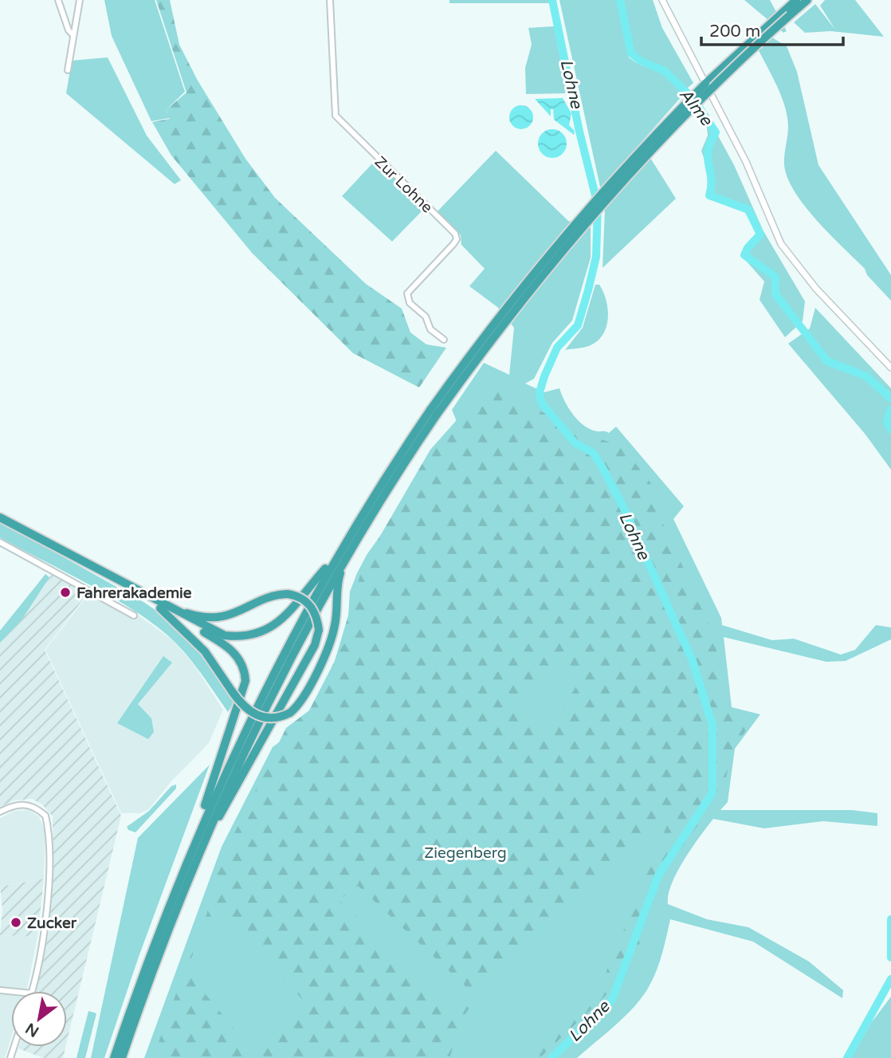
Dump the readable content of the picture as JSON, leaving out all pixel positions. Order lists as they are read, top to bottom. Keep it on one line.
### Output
{"streets":{"street":["Zur Lohne"]},"water":["Lohne","Alme"],"parks":["Ziegenberg"],"places":["Fahrerakademie","Zucker"],"scale_bar":"200 m","north":"bottom left"}
